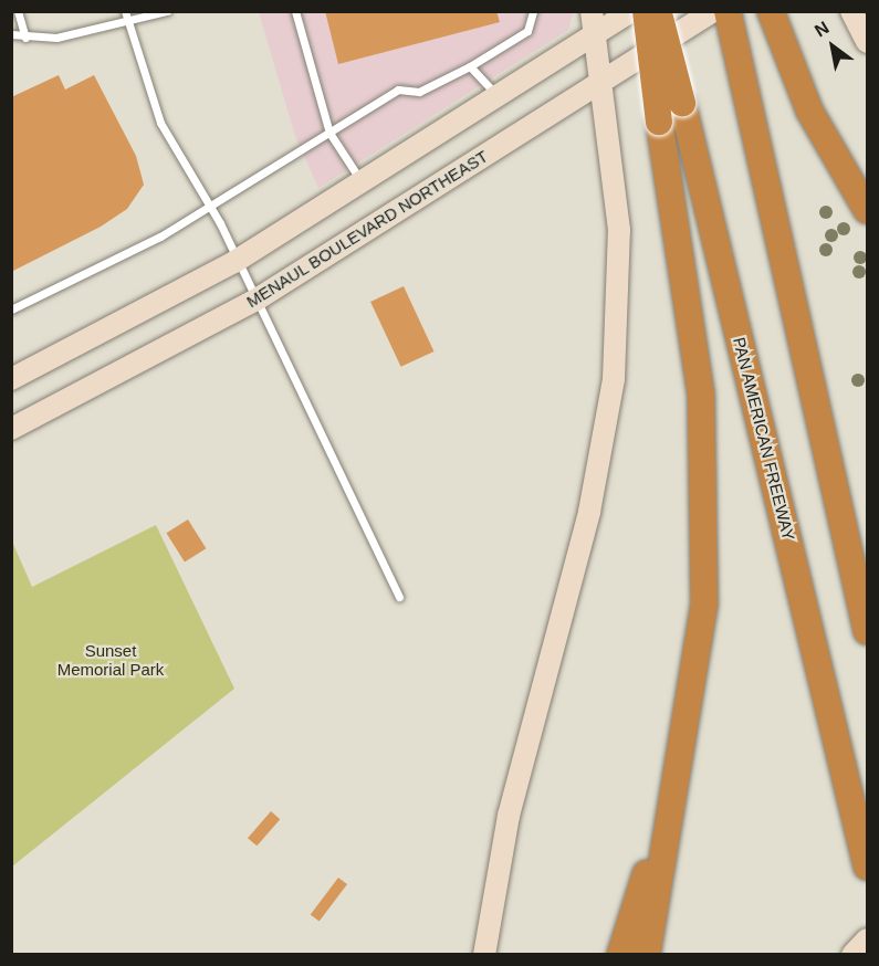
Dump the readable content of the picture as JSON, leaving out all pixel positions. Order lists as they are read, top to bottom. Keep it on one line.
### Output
{"streets":{"highway":["PAN AMERICAN FREEWAY"],"main road":["MENAUL BOULEVARD NORTHEAST"]},"parks":["Sunset Memorial Park"],"north":"top left"}
